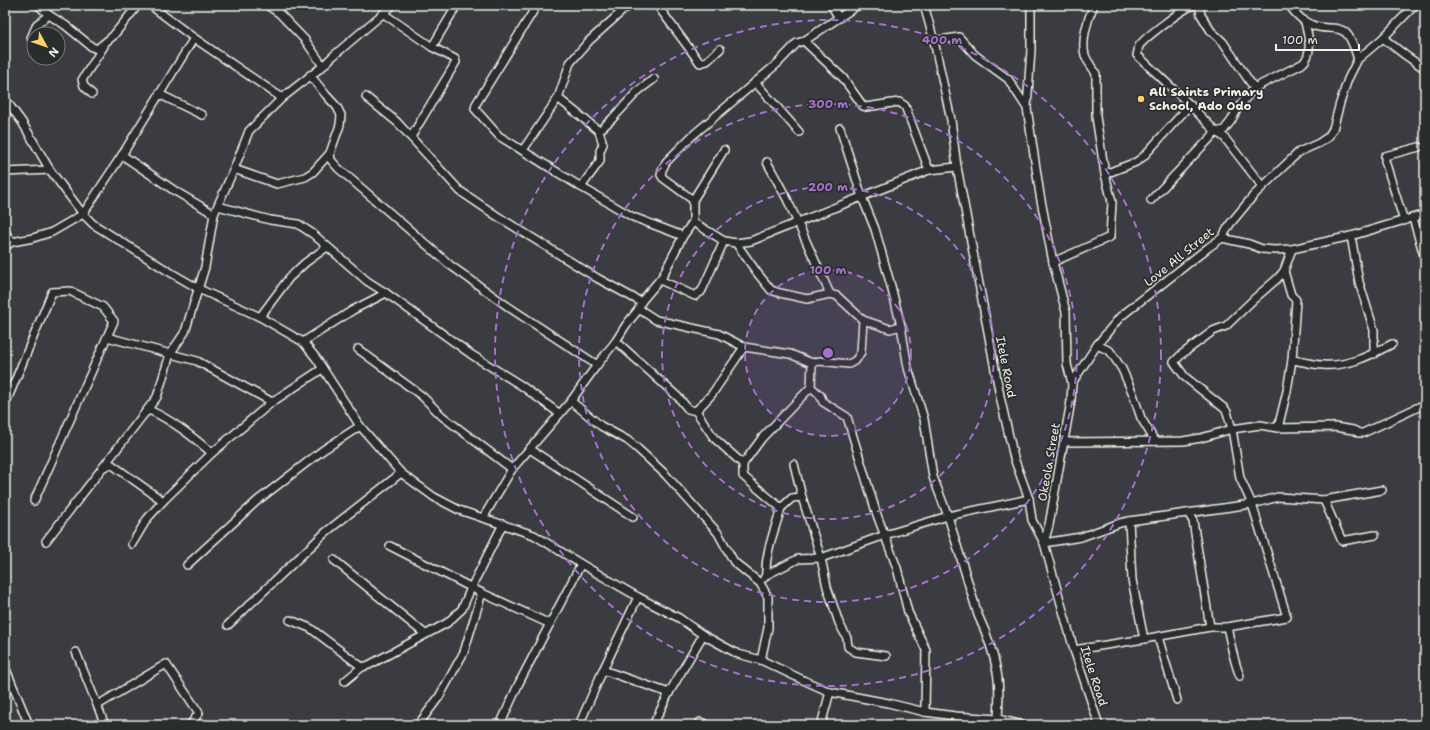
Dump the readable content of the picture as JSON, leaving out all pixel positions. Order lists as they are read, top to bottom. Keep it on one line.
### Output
{"streets":{"street":["Love All Street","Itele Road","Okeola Street"]},"crossings":[["Love All Street","Okeola Street"],["Itele Road","Okeola Street"]],"places":["All Saints Primary School, Ado Odo"],"scale_bar":"100 m","north":"bottom right","rings":["400 m","300 m","200 m","100 m"]}
